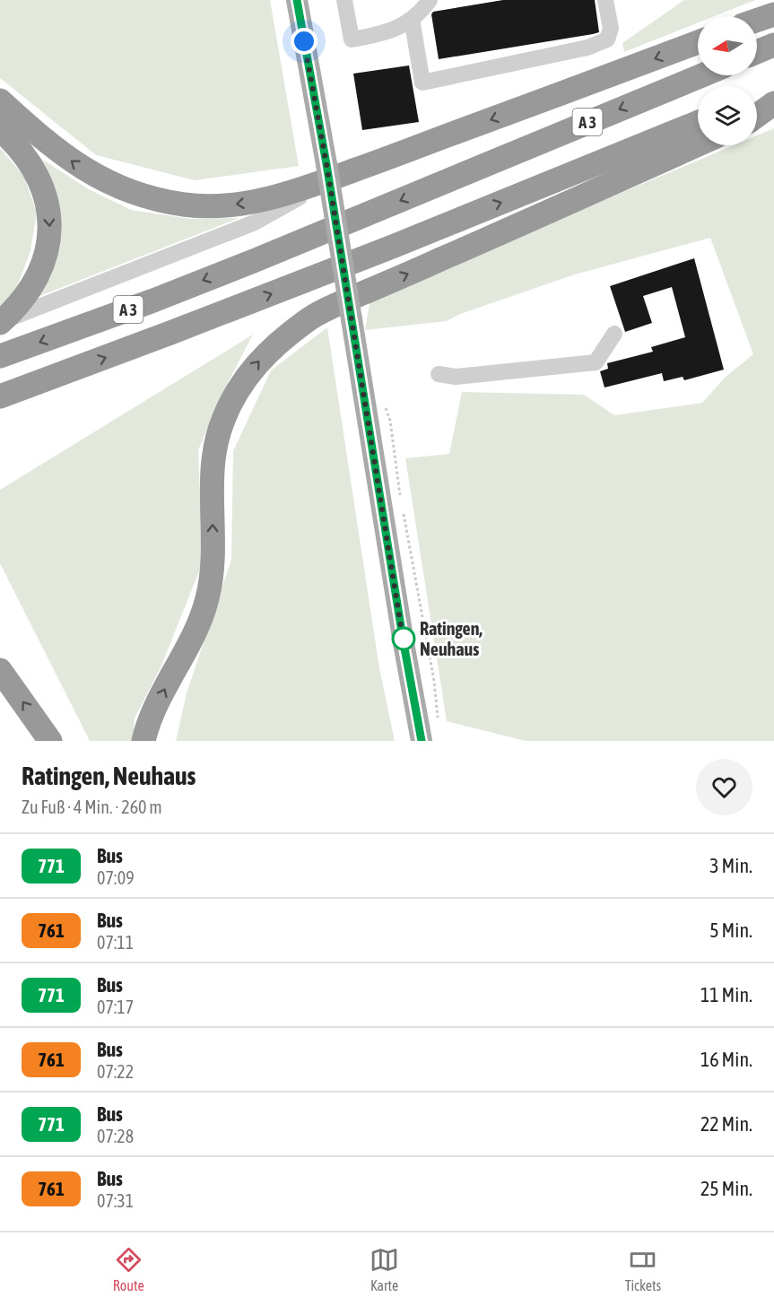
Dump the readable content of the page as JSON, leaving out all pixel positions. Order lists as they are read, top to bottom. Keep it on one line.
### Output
{"streets":{"highway":["A 3"]},"places":["Ratingen, Neuhaus"],"lines":["bus line 771"],"north":"left","page":{"heading":["Ratingen, Neuhaus","Zu Fuß · 4 Min. · 260 m"],"list":[{"mark":"771","name":"Bus","note":"07:09","value":"3 Min."},{"mark":"761","name":"Bus","note":"07:11","value":"5 Min."},{"mark":"771","name":"Bus","note":"07:17","value":"11 Min."},{"mark":"761","name":"Bus","note":"07:22","value":"16 Min."},{"mark":"771","name":"Bus","note":"07:28","value":"22 Min."},{"mark":"761","name":"Bus","note":"07:31","value":"25 Min."}],"tabs":["Route","Karte","Tickets"]}}
